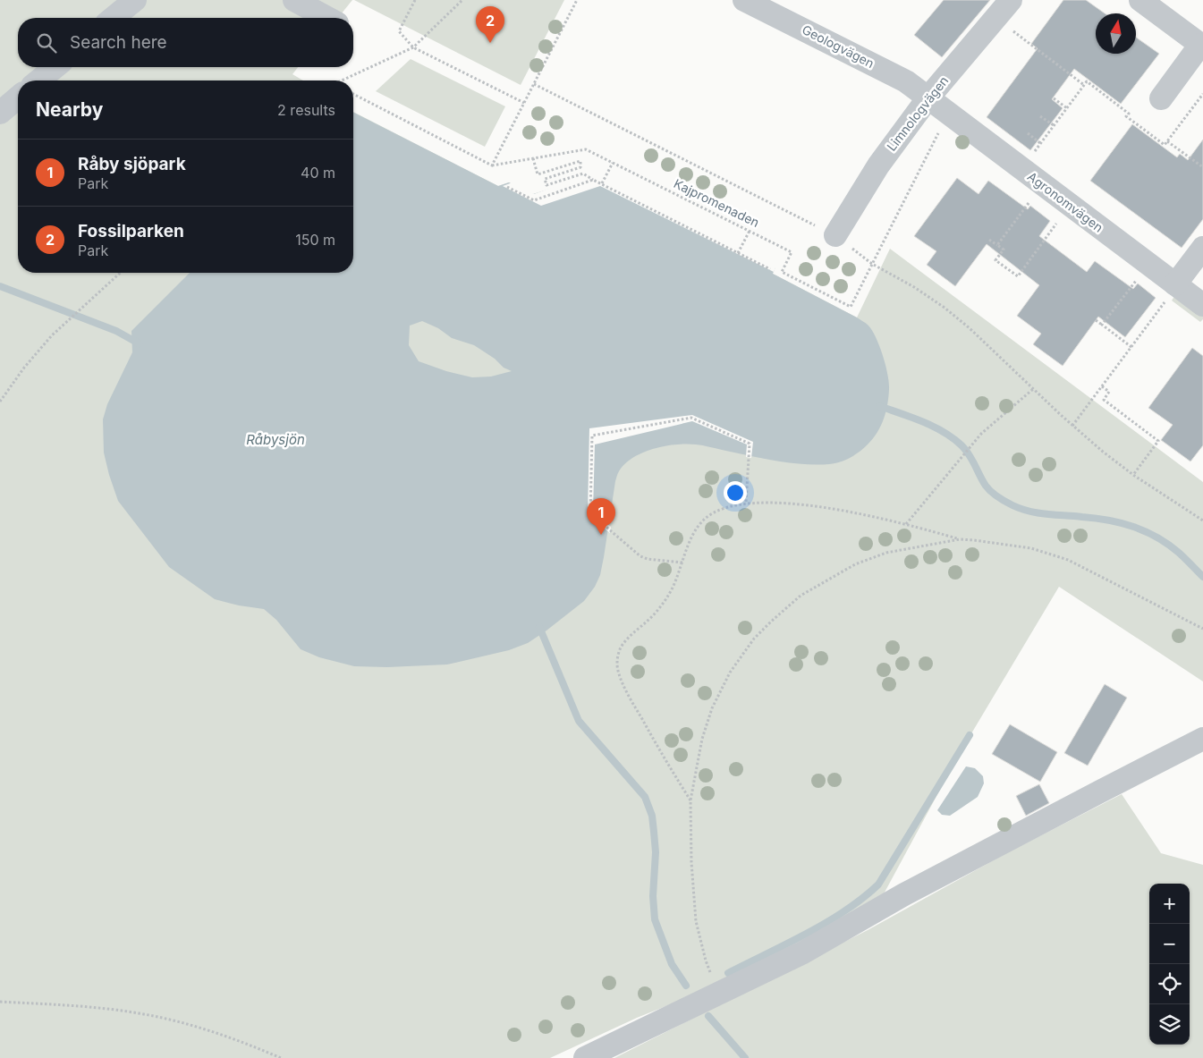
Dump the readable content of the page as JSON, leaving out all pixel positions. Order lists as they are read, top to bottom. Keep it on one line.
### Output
{"streets":{"street":["Geologvägen","Limnologvägen","Agronomvägen"],"path":["Kajpromenaden"]},"crossings":[["Geologvägen","Limnologvägen"],["Geologvägen","Agronomvägen"],["Limnologvägen","Agronomvägen"],["Limnologvägen","Kajpromenaden"]],"water":["Råbysjön"],"north":"top","page":{"pins":["2","1"],"search":"Search here","heading":["Nearby","2 results"],"list":[{"mark":"1","name":"Råby sjöpark","note":"Park","value":"40 m"},{"mark":"2","name":"Fossilparken","note":"Park","value":"150 m"}],"map_buttons":["+","−"]}}
